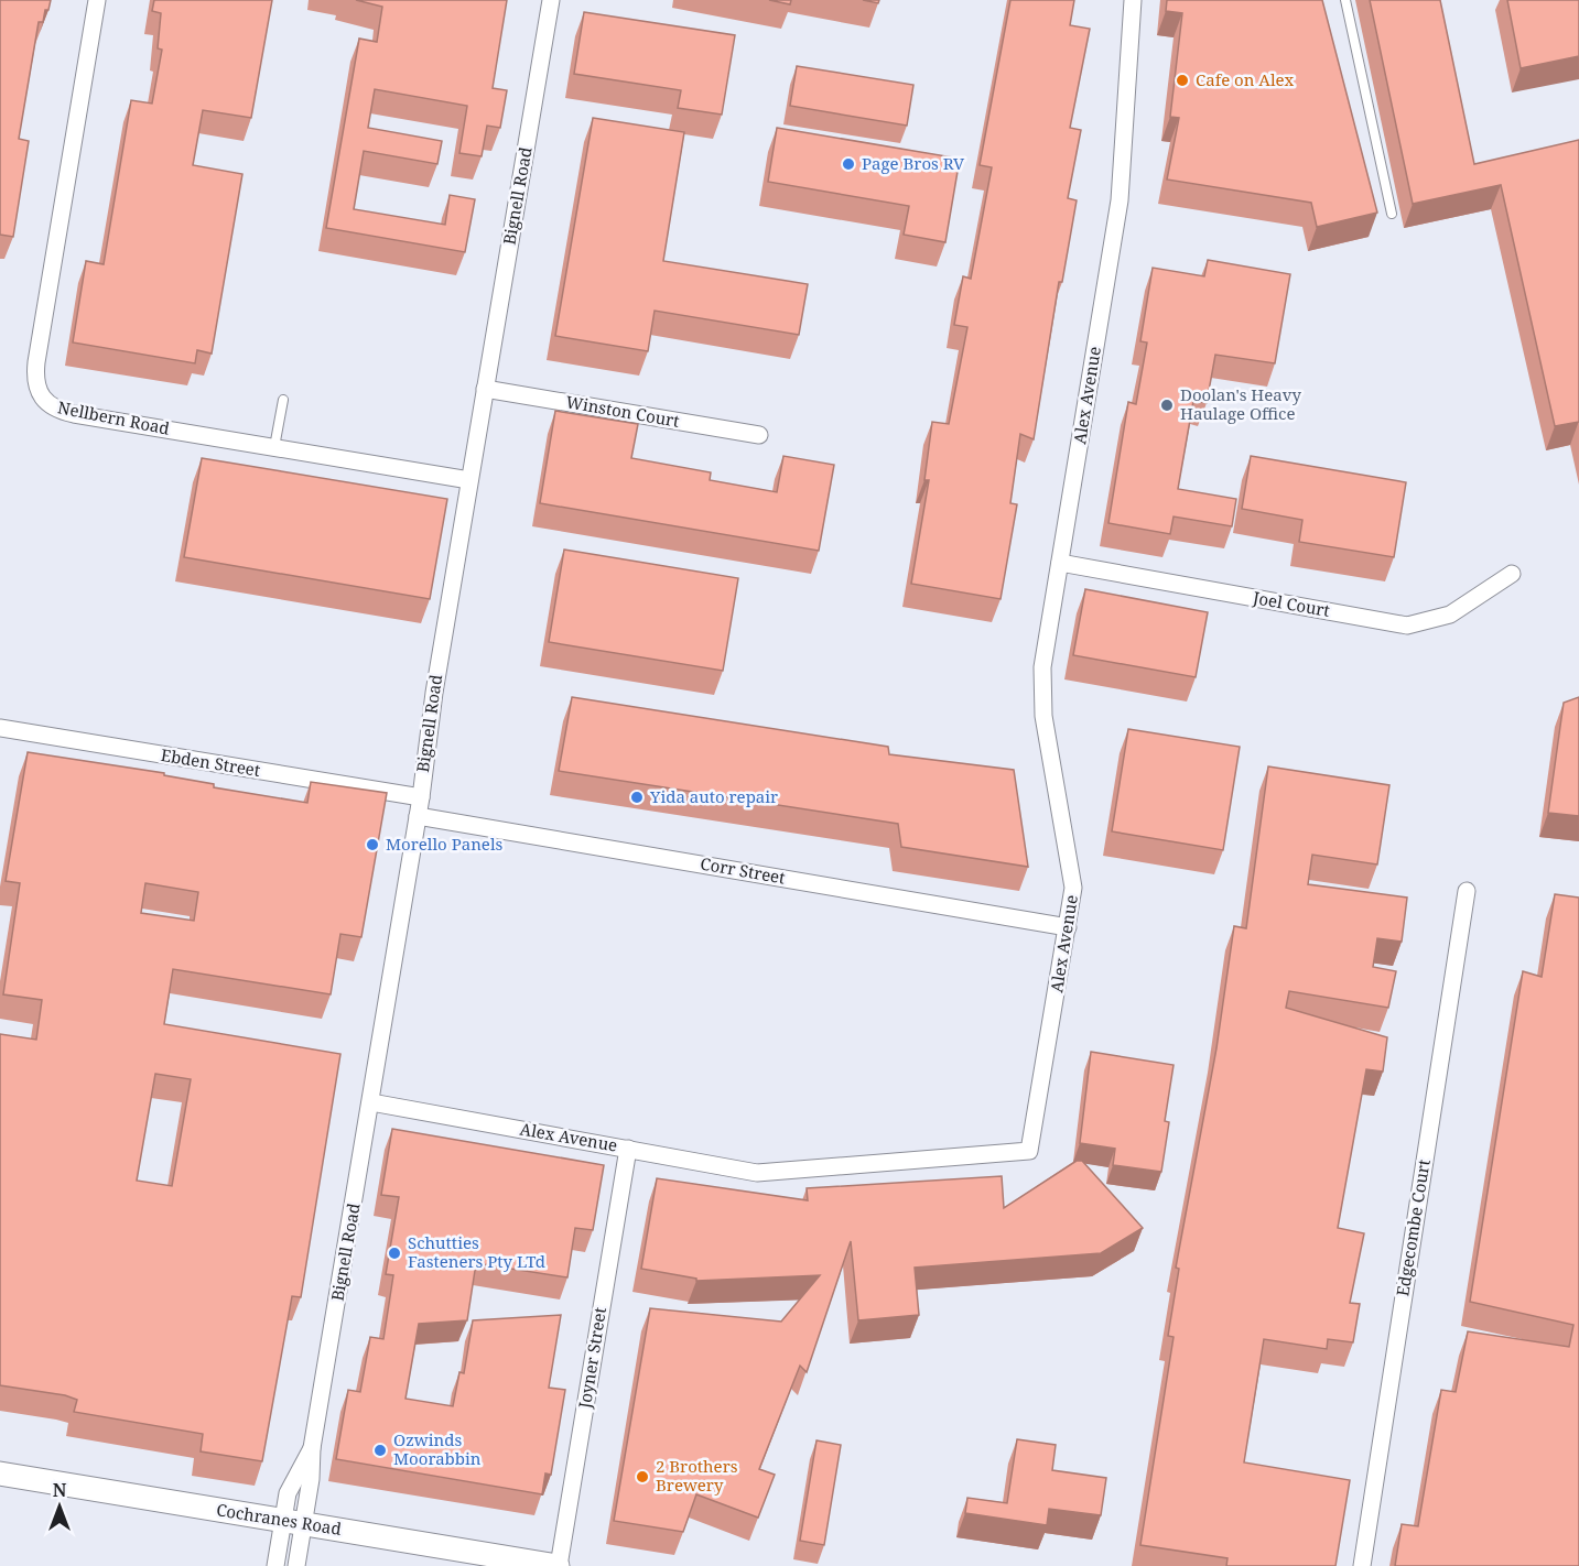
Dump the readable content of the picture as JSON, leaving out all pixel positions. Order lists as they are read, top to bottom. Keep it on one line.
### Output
{"streets":{"street":["Bignell Road","Alex Avenue","Winston Court","Nellbern Road","Joel Court","Ebden Street","Corr Street","Edgecombe Court","Joyner Street","Cochranes Road"]},"crossings":[["Bignell Road","Alex Avenue"],["Bignell Road","Winston Court"],["Bignell Road","Nellbern Road"],["Bignell Road","Ebden Street"],["Bignell Road","Corr Street"],["Bignell Road","Cochranes Road"],["Alex Avenue","Joel Court"],["Alex Avenue","Corr Street"],["Alex Avenue","Joyner Street"],["Joyner Street","Cochranes Road"]],"places":["Cafe on Alex","Page Bros RV","Doolan's Heavy Haulage Office","Yida auto repair","Morello Panels","Schutties Fasteners Pty LTd","Ozwinds Moorabbin","2 Brothers Brewery"],"north":"top"}
